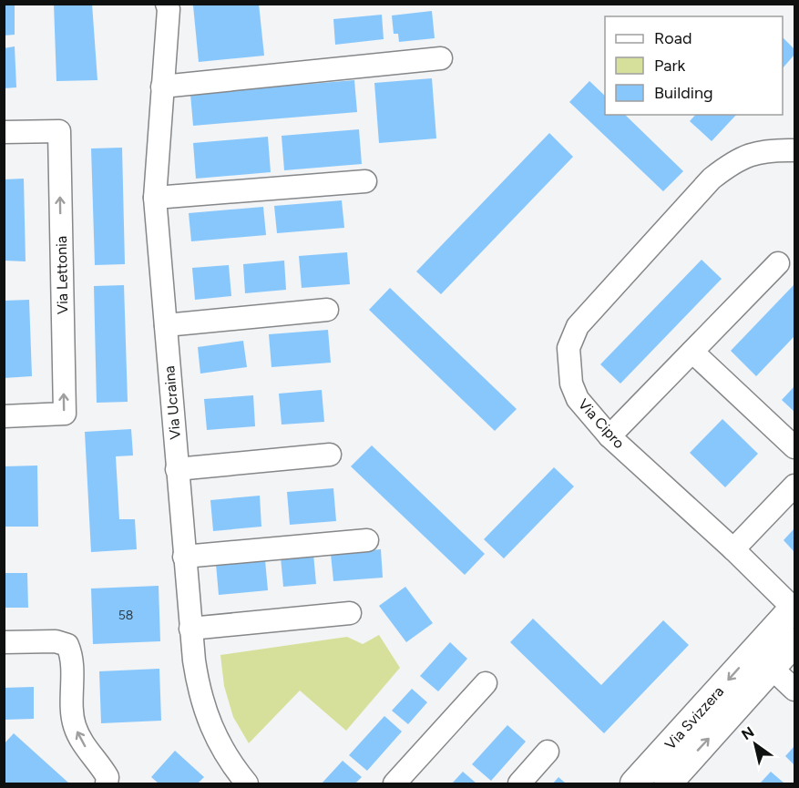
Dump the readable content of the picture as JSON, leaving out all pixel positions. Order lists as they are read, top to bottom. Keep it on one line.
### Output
{"streets":{"main road":["Via Svizzera"],"street":["Via Lettonia","Via Ucraina","Via Cipro"]},"crossings":[["Via Cipro","Via Svizzera"]],"house_numbers":["58"],"legend":["Road","Park","Building"],"north":"top left"}
